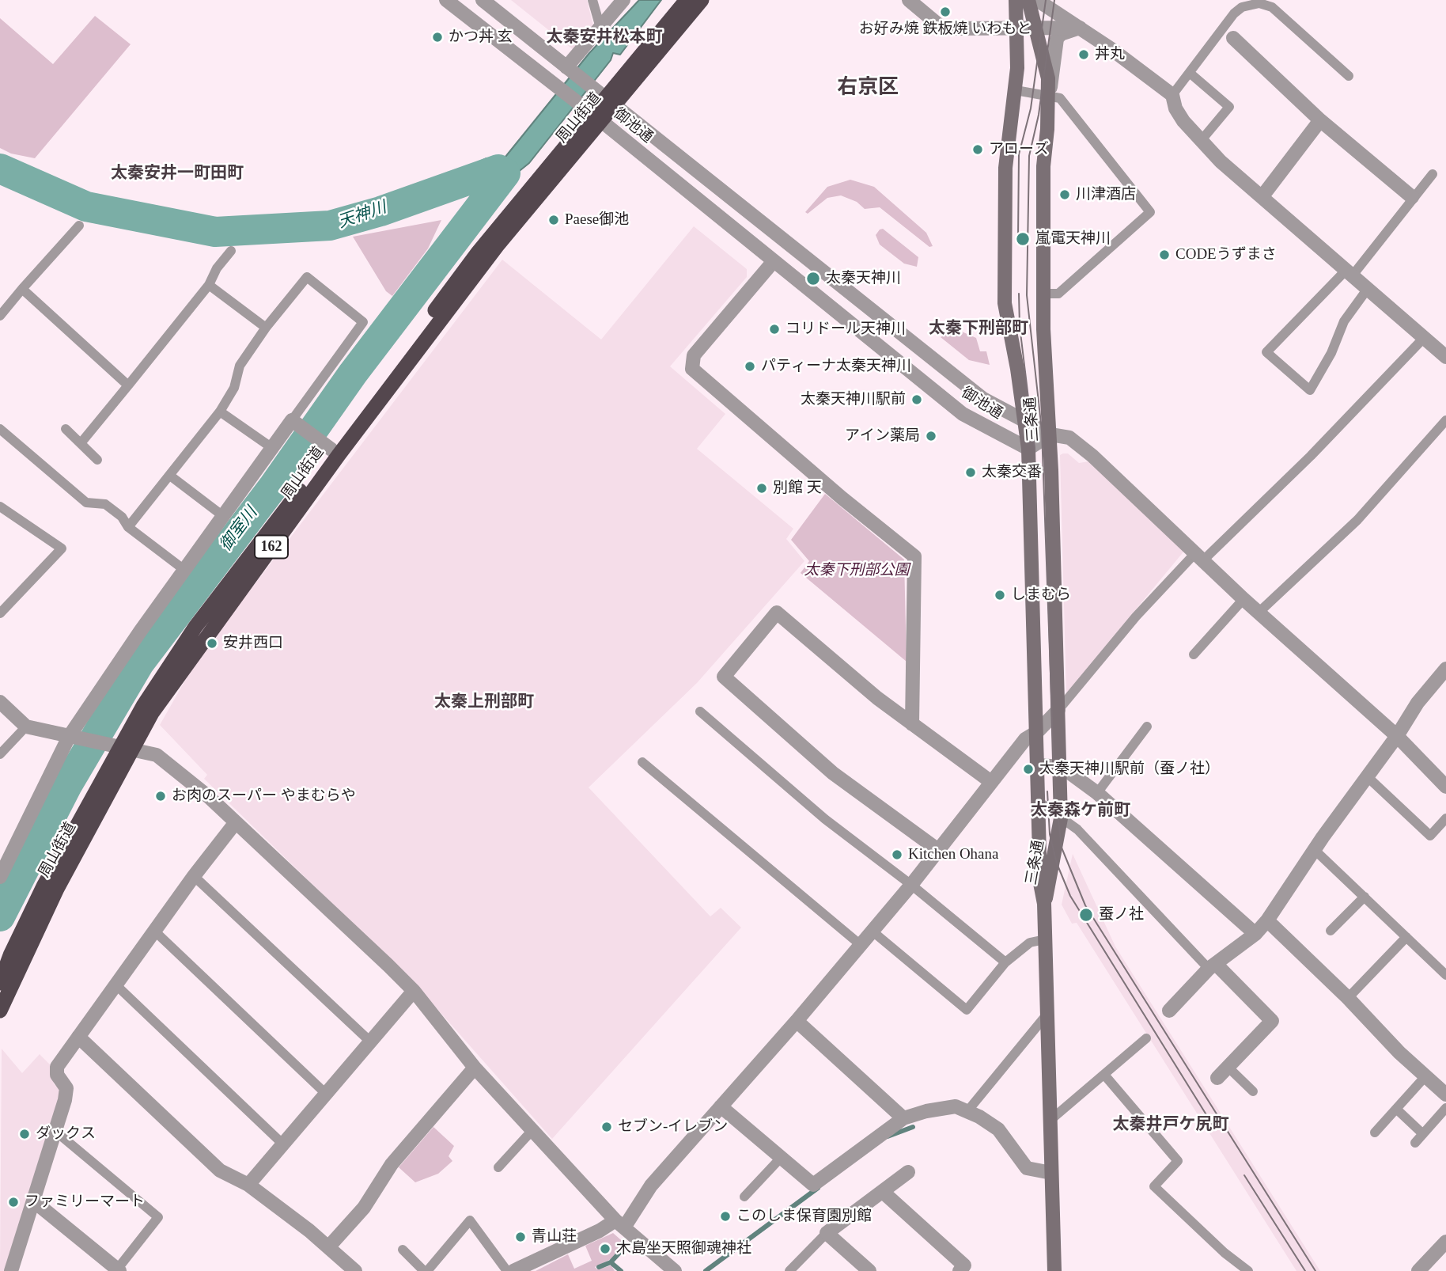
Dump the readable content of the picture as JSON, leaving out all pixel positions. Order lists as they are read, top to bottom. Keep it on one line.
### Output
{"streets":{"highway":["周山街道","162"],"main road":["三条通"],"street":["御池通"]},"crossings":[["周山街道","御池通"],["御池通","三条通"]],"districts":["太秦安井松本町","右京区","太秦安井一町田町","太秦下刑部町","太秦上刑部町","太秦森ケ前町","太秦井戸ケ尻町"],"water":["天神川","御室川"],"parks":["太秦下刑部公園"],"places":["お好み焼 鉄板焼 いわもと","かつ丼 玄","丼丸","アローズ","川津酒店","Paese御池","嵐電天神川","CODEうずまさ","太秦天神川","コリドール天神川","パティーナ太秦天神川","太秦天神川駅前","アイン薬局","太秦交番","別館 天","しまむら","安井西口","太秦天神川駅前（蚕ノ社）","お肉のスーパー やまむらや","Kitchen Ohana","蚕ノ社","セブン-イレブン","ダックス","ファミリーマート","このしま保育園別館","青山荘","木島坐天照御魂神社"]}
